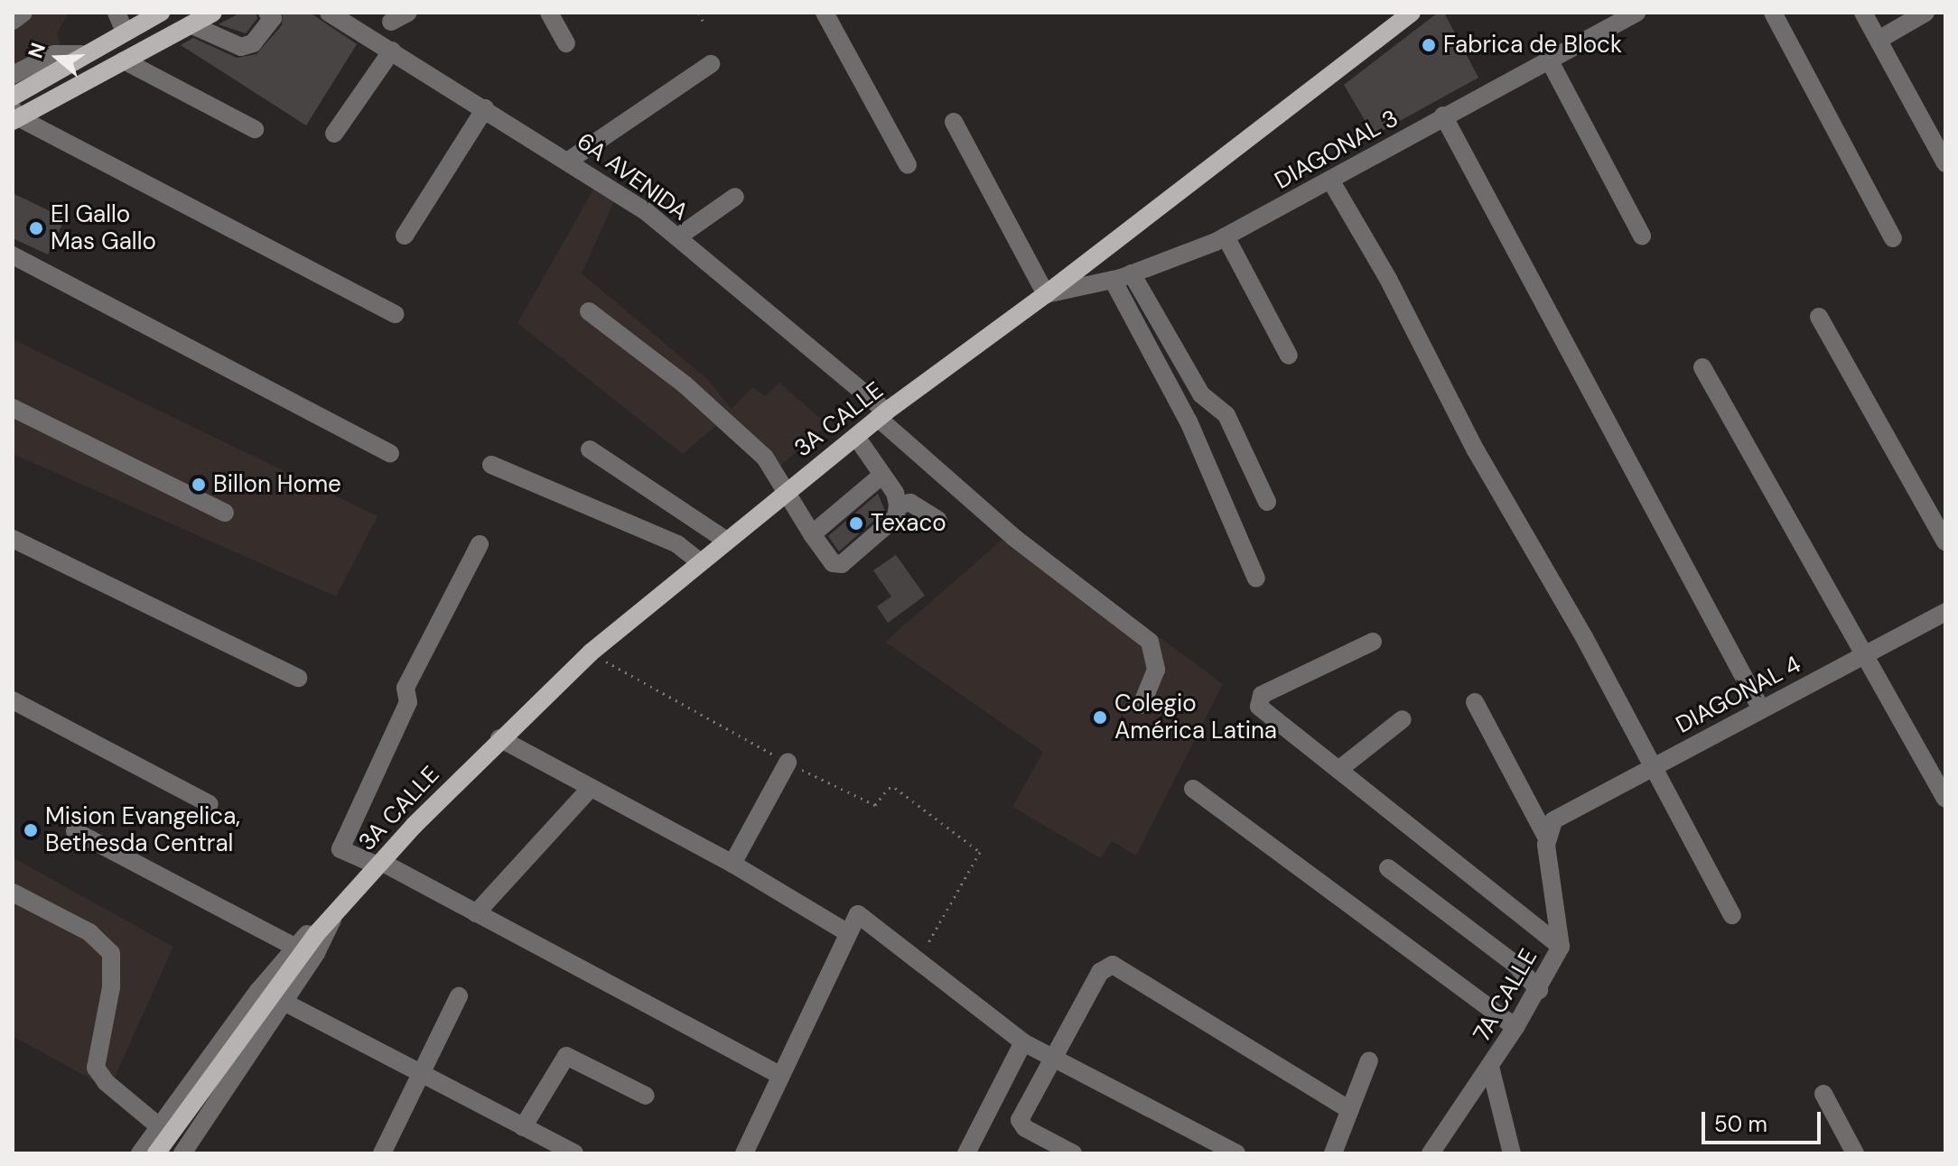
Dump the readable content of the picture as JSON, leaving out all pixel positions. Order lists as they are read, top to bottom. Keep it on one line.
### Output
{"streets":{"main road":["3A CALLE"],"street":["DIAGONAL 3","6A AVENIDA","DIAGONAL 4","7A CALLE"]},"crossings":[["DIAGONAL 3","3A CALLE"],["6A AVENIDA","3A CALLE"]],"places":["Fabrica de Block","El Gallo Mas Gallo","Billon Home","Texaco","Colegio América Latina","Mision Evangelica, Bethesda Central"],"scale_bar":"50 m","north":"left"}
